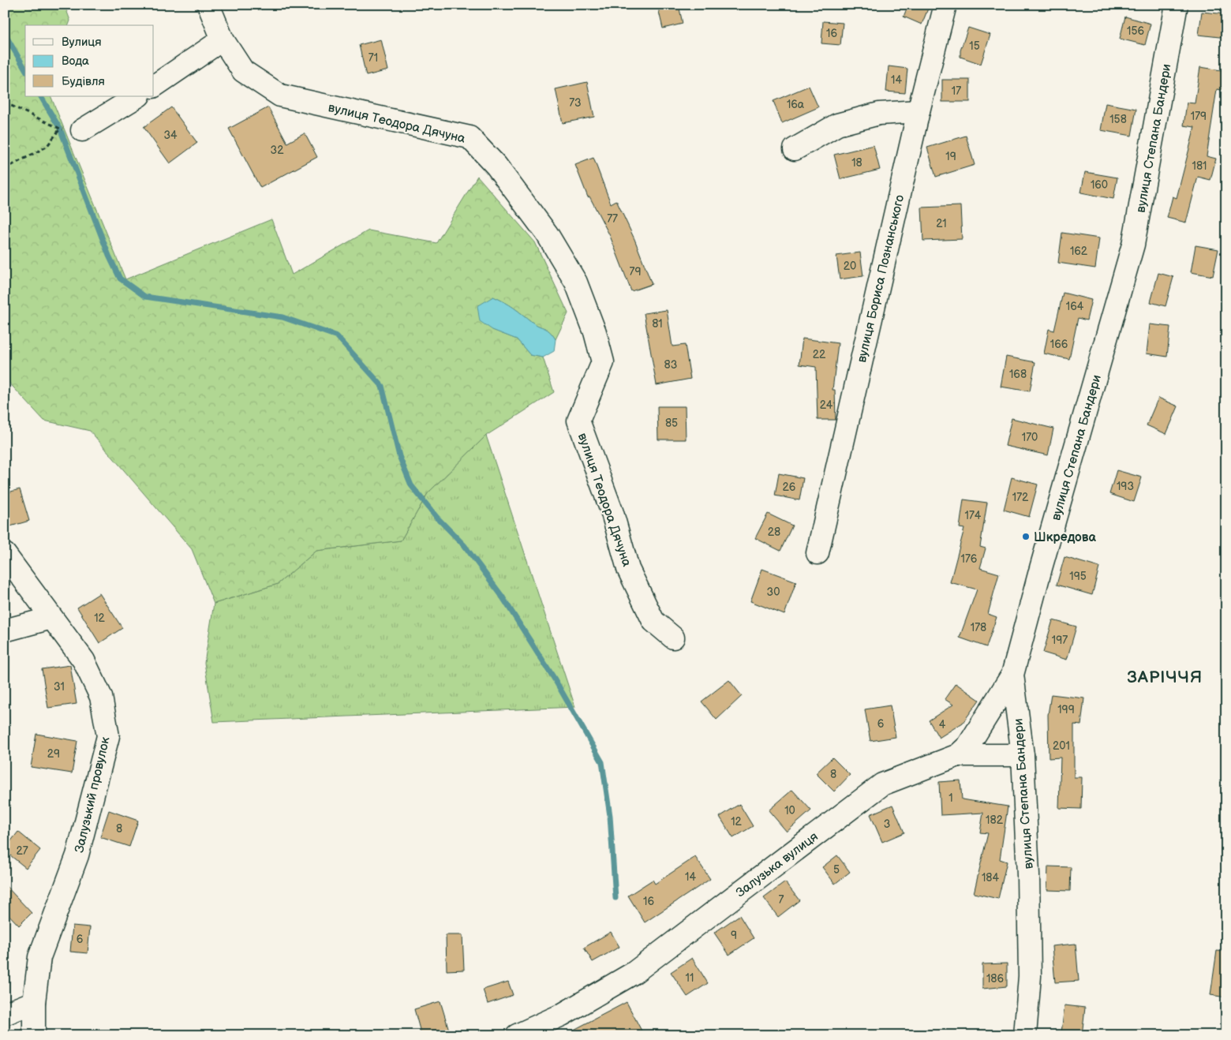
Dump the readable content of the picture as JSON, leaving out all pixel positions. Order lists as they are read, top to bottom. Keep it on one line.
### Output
{"streets":{"street":["вулиця Теодора Дячуна","вулиця Степана Бандери","вулиця Бориса Познанського","Залузький провулок","Залузька вулиця"]},"crossings":[["вулиця Степана Бандери","Залузька вулиця"]],"districts":["ЗАРІЧЧЯ"],"places":["Шкредова"],"house_numbers":["156","16","15","71","14","17","73","16а","179","158","34","32","19","18","181","160","77","21","162","20","79","164","81","166","22","83","168","24","85","170","193","26","172","174","28","176","195","30","12","178","197","31","199","6","4","201","29","8","1","10","182","12","3","8","27","5","14","184","7","16","9","6","11","186"],"legend":["Вулиця","Вода","Будівля"]}
